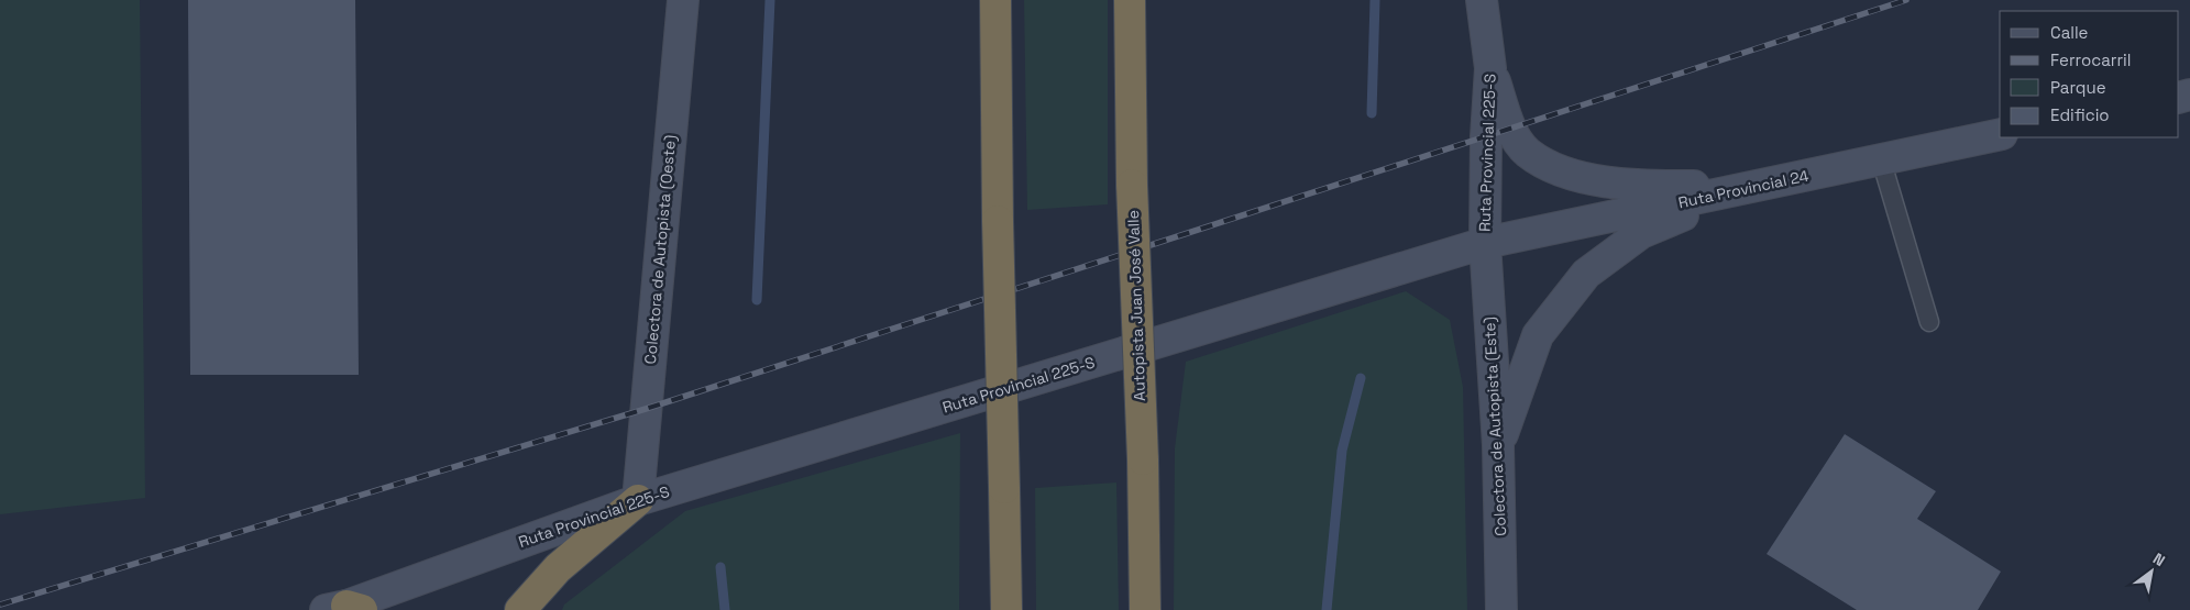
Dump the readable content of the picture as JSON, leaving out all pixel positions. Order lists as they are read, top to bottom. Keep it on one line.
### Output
{"streets":{"highway":["Autopista Juan José Valle"],"main road":["Ruta Provincial 225-S","Ruta Provincial 24","Colectora de Autopista (Oeste)","Colectora de Autopista (Este)"]},"crossings":[["Ruta Provincial 225-S","Ruta Provincial 24"],["Ruta Provincial 225-S","Colectora de Autopista (Oeste)"],["Ruta Provincial 225-S","Colectora de Autopista (Este)"],["Ruta Provincial 24","Colectora de Autopista (Este)"]],"legend":["Calle","Ferrocarril","Parque","Edificio"],"north":"top right"}
